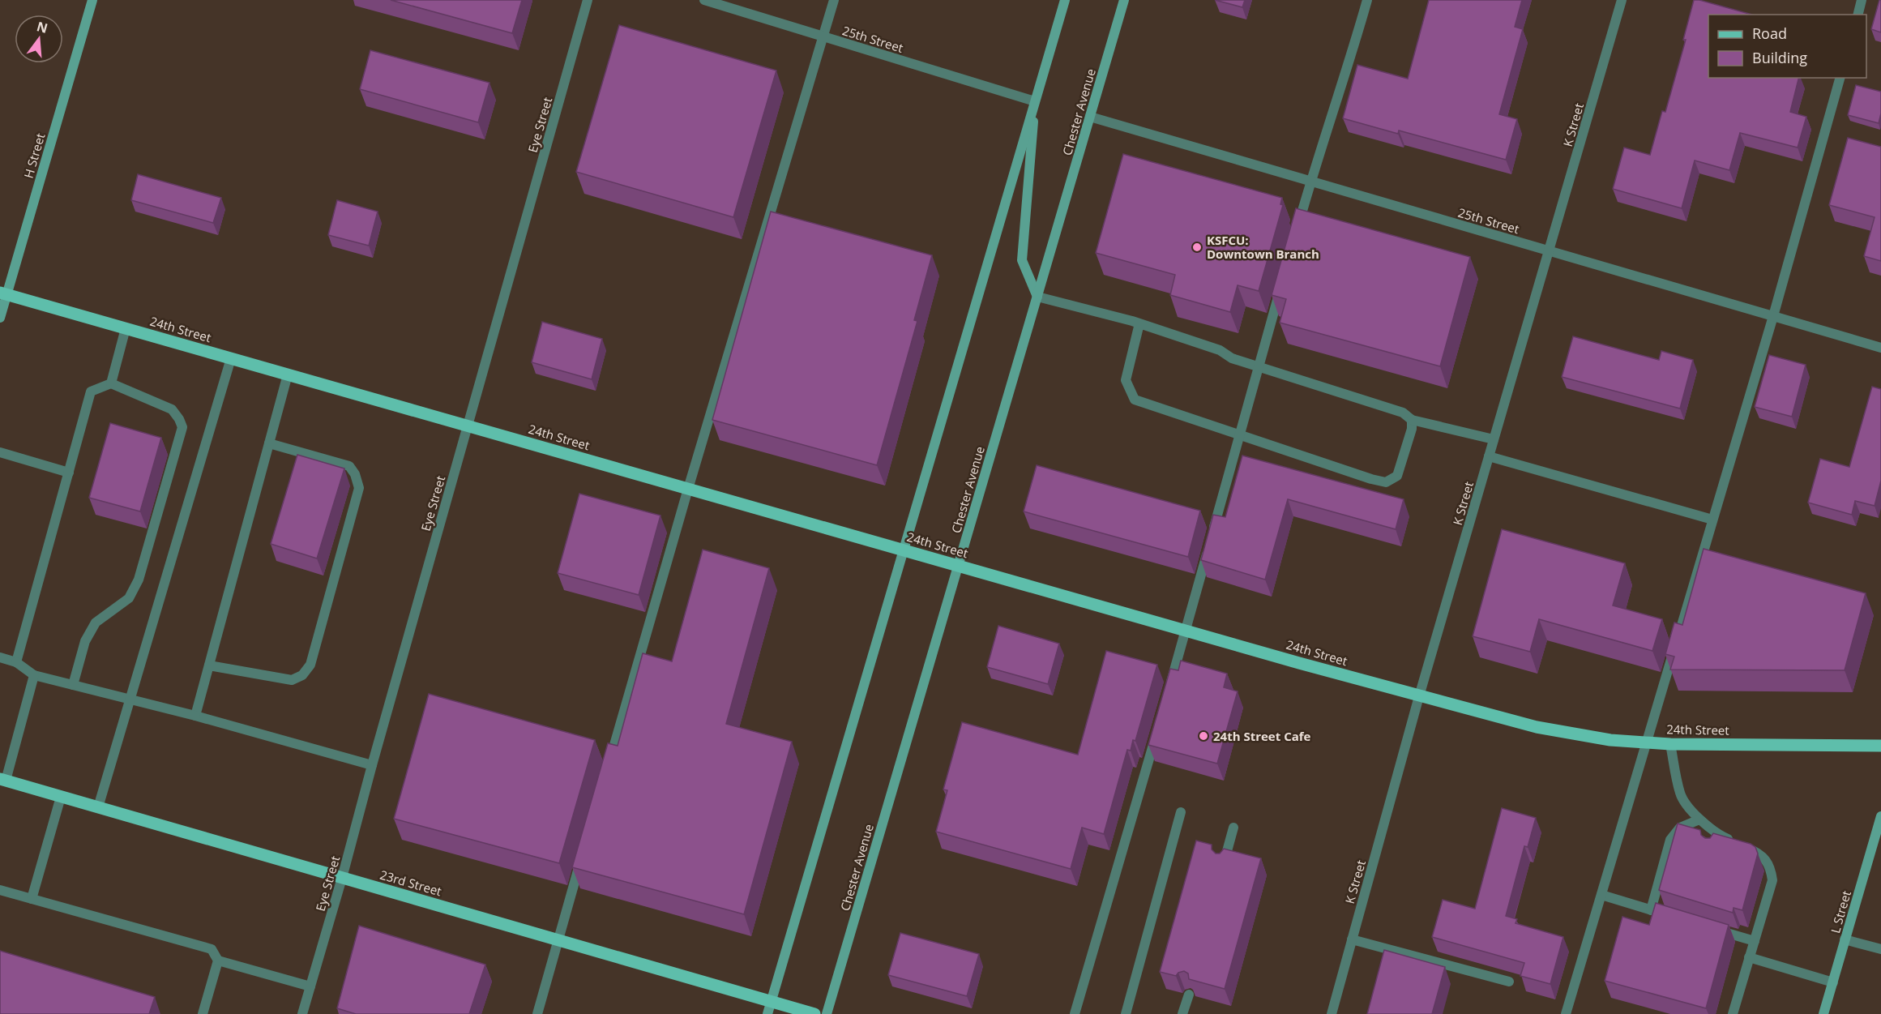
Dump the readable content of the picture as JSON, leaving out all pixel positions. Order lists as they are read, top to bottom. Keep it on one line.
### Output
{"streets":{"main road":["Chester Avenue","H Street","24th Street","23rd Street","L Street"],"street":["25th Street","Eye Street","K Street"]},"crossings":[["25th Street","Chester Avenue"],["25th Street","K Street"],["Chester Avenue","24th Street"],["Eye Street","24th Street"],["Eye Street","23rd Street"],["K Street","24th Street"],["H Street","24th Street"]],"places":["KSFCU: Downtown Branch","24th Street Cafe"],"legend":["Road","Building"],"north":"top"}
